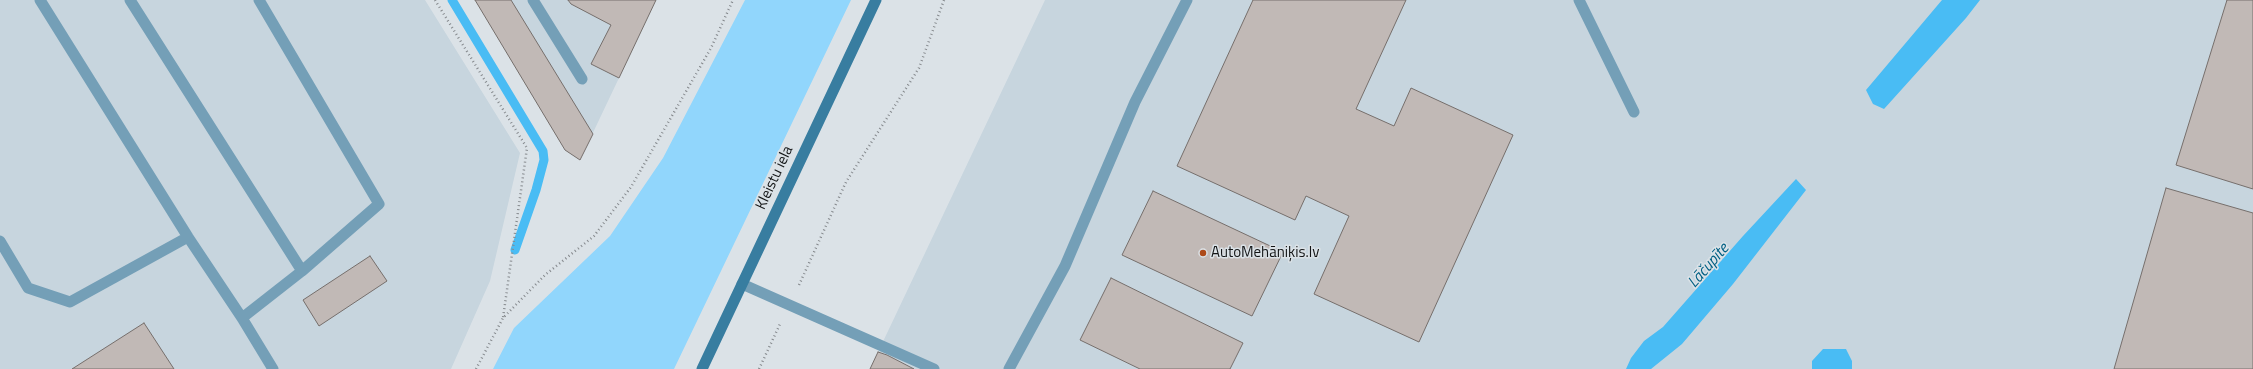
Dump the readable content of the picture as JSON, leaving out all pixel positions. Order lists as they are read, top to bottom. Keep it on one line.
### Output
{"streets":{"main road":["Kleistu iela"]},"water":["Lāčupīte"],"places":["AutoMehāniķis.lv"]}
